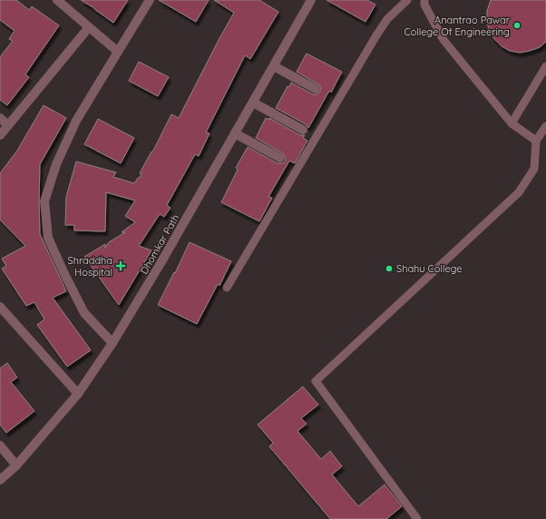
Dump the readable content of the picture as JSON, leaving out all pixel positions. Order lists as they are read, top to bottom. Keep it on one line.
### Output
{"streets":{"street":["Dhomkar Path"]},"places":{"other":["Anantrao Pawar College Of Engineering","Shahu College"],"health":["Shraddha Hospital"]}}
